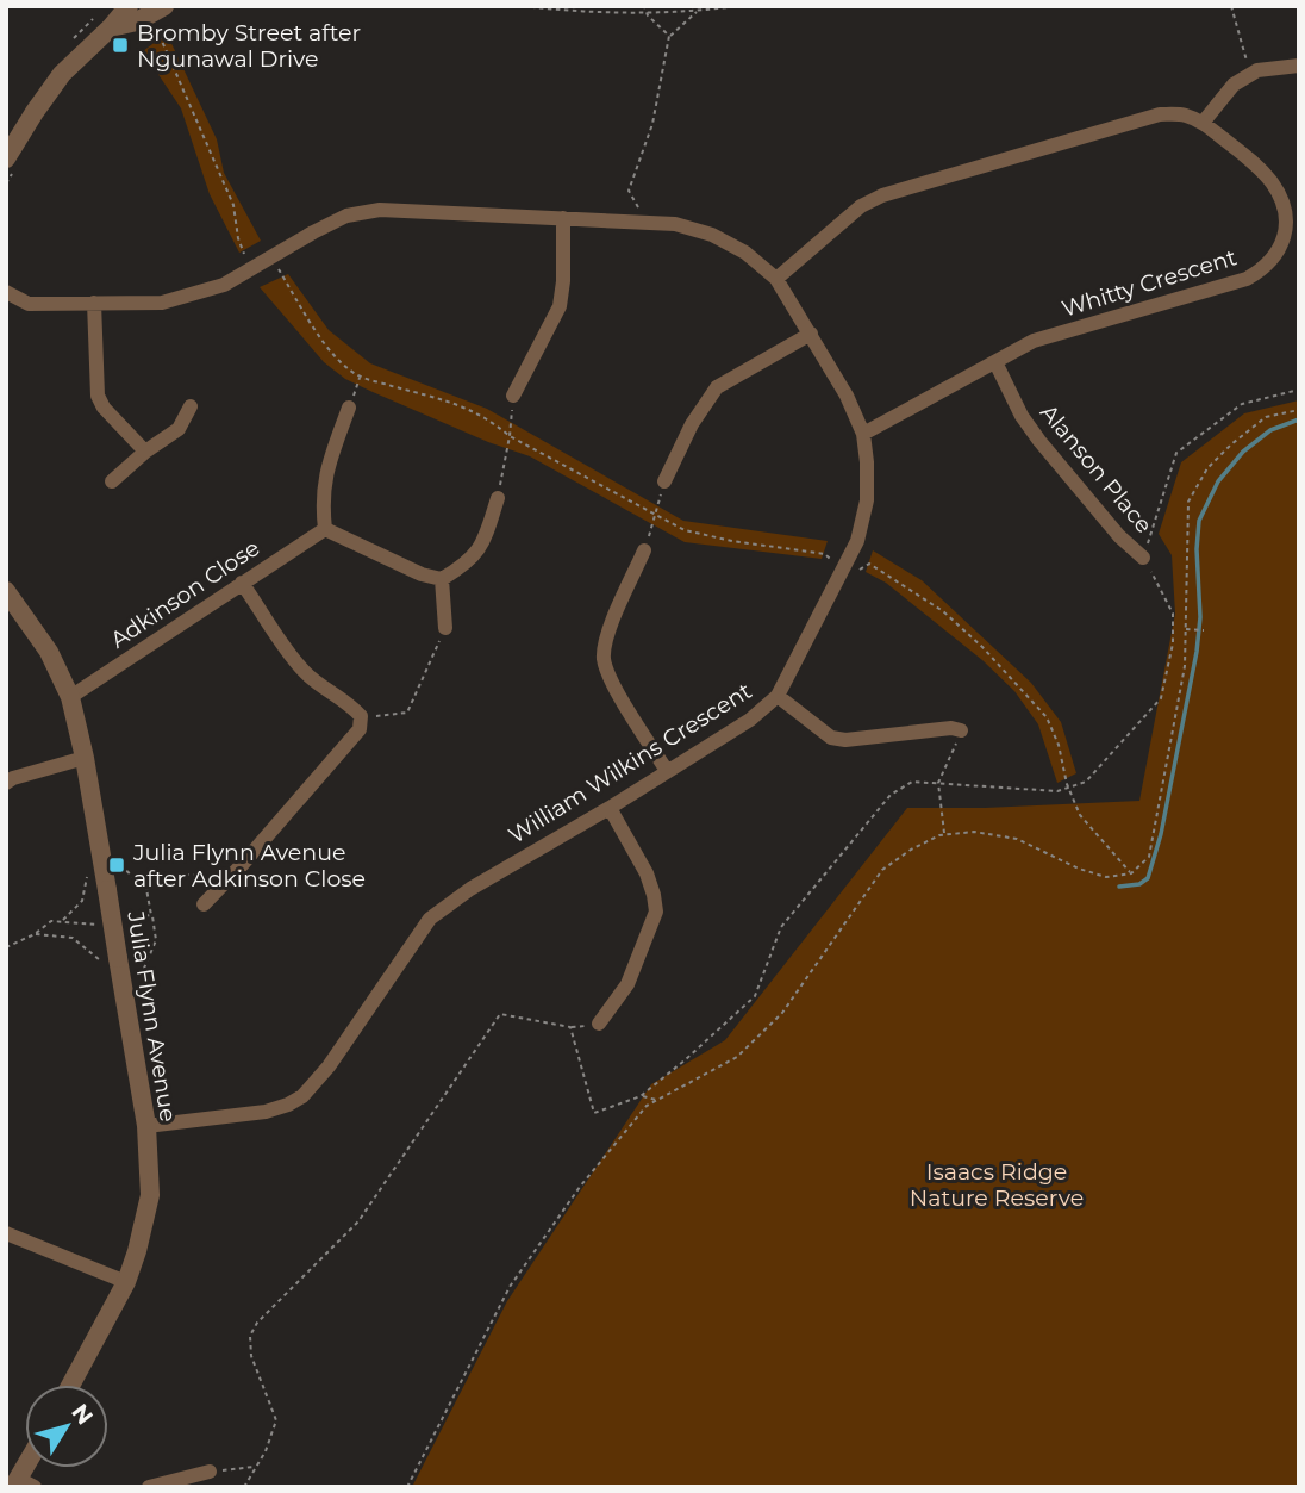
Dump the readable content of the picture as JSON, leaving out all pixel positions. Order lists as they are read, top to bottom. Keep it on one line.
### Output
{"streets":{"street":["Whitty Crescent","Alanson Place","Adkinson Close","William Wilkins Crescent","Julia Flynn Avenue"]},"crossings":[["Whitty Crescent","Alanson Place"],["Whitty Crescent","William Wilkins Crescent"],["Adkinson Close","Julia Flynn Avenue"],["William Wilkins Crescent","Julia Flynn Avenue"]],"parks":["Isaacs Ridge Nature Reserve"],"places":{"transit":["Bromby Street after Ngunawal Drive","Julia Flynn Avenue after Adkinson Close"]},"north":"top right"}
